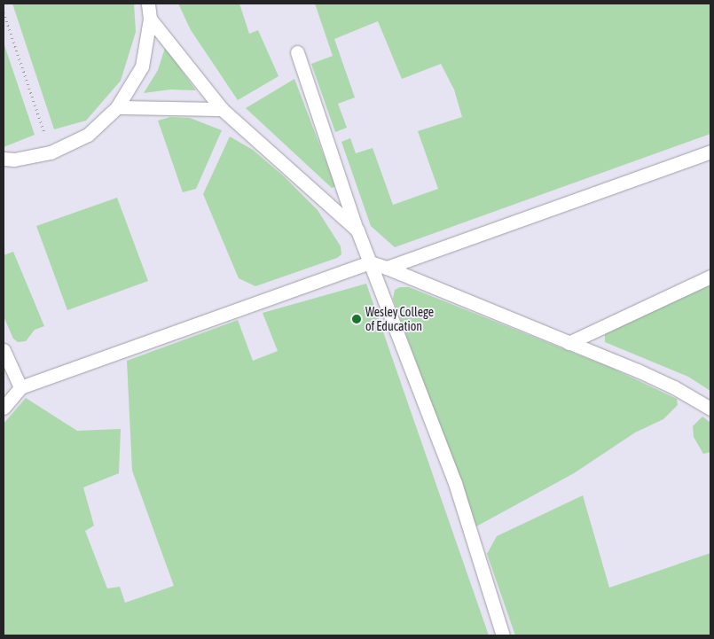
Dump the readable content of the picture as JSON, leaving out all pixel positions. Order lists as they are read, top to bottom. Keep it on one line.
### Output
{"places":["Wesley College of Education"]}
